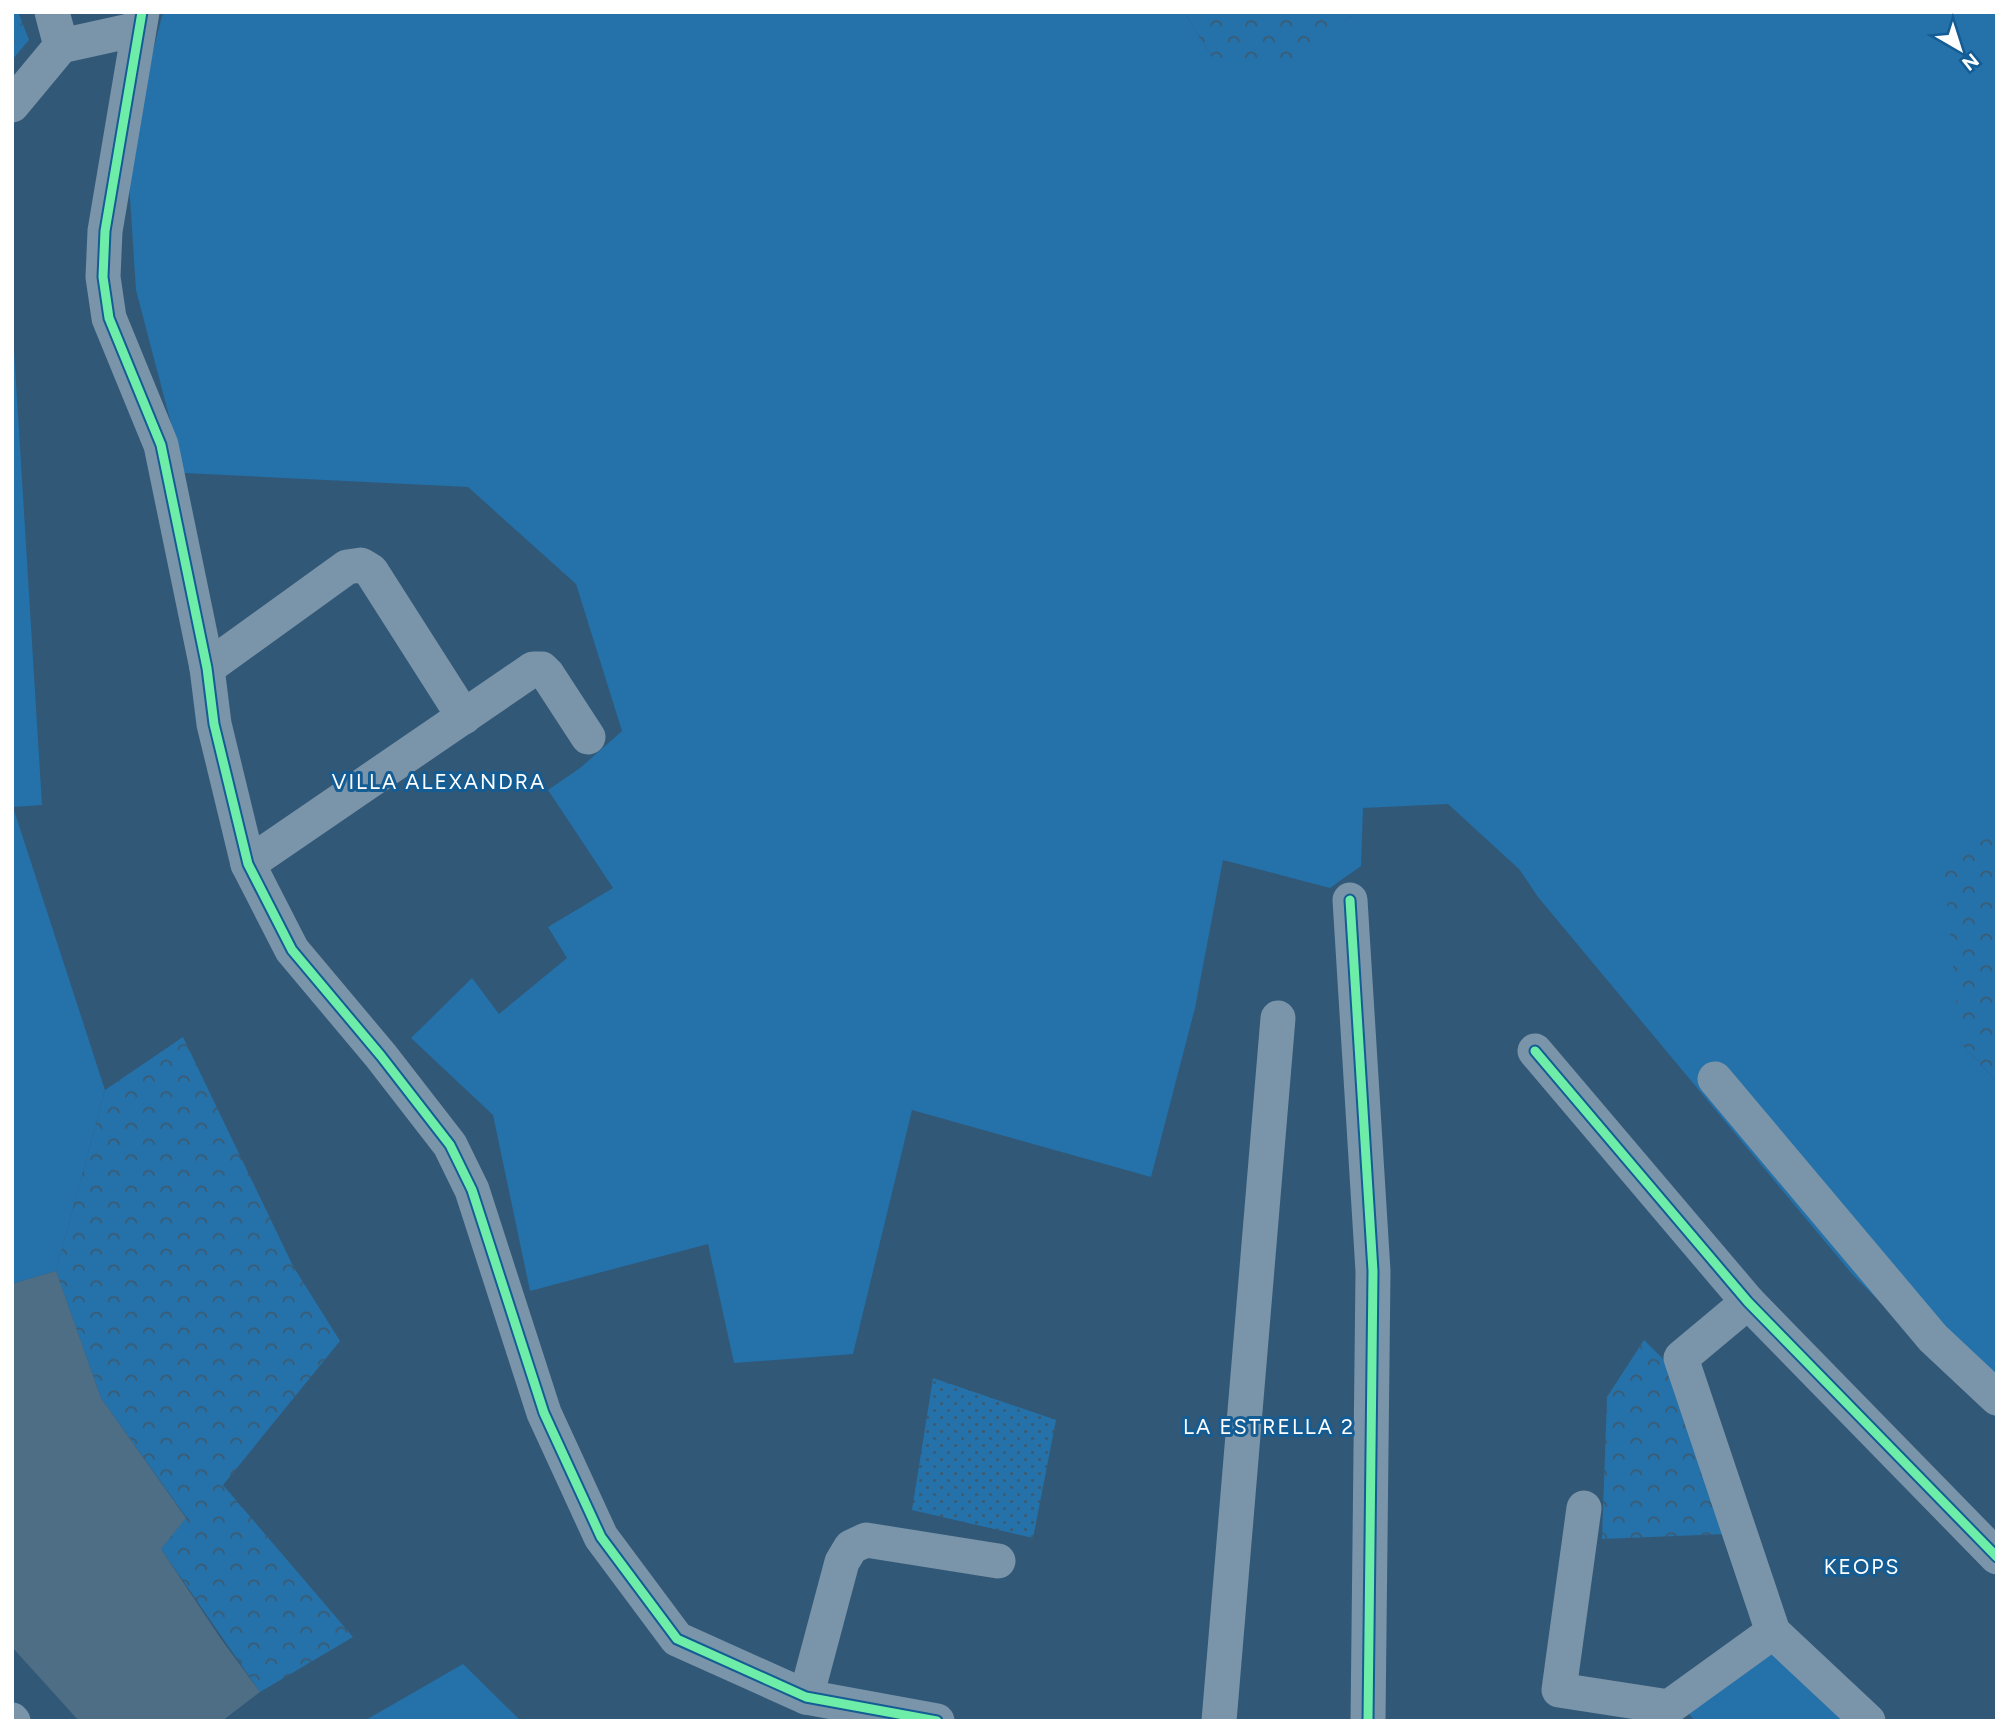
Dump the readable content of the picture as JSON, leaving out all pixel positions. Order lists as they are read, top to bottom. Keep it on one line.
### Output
{"districts":["VILLA ALEXANDRA","LA ESTRELLA 2","KEOPS"],"north":"bottom right"}
